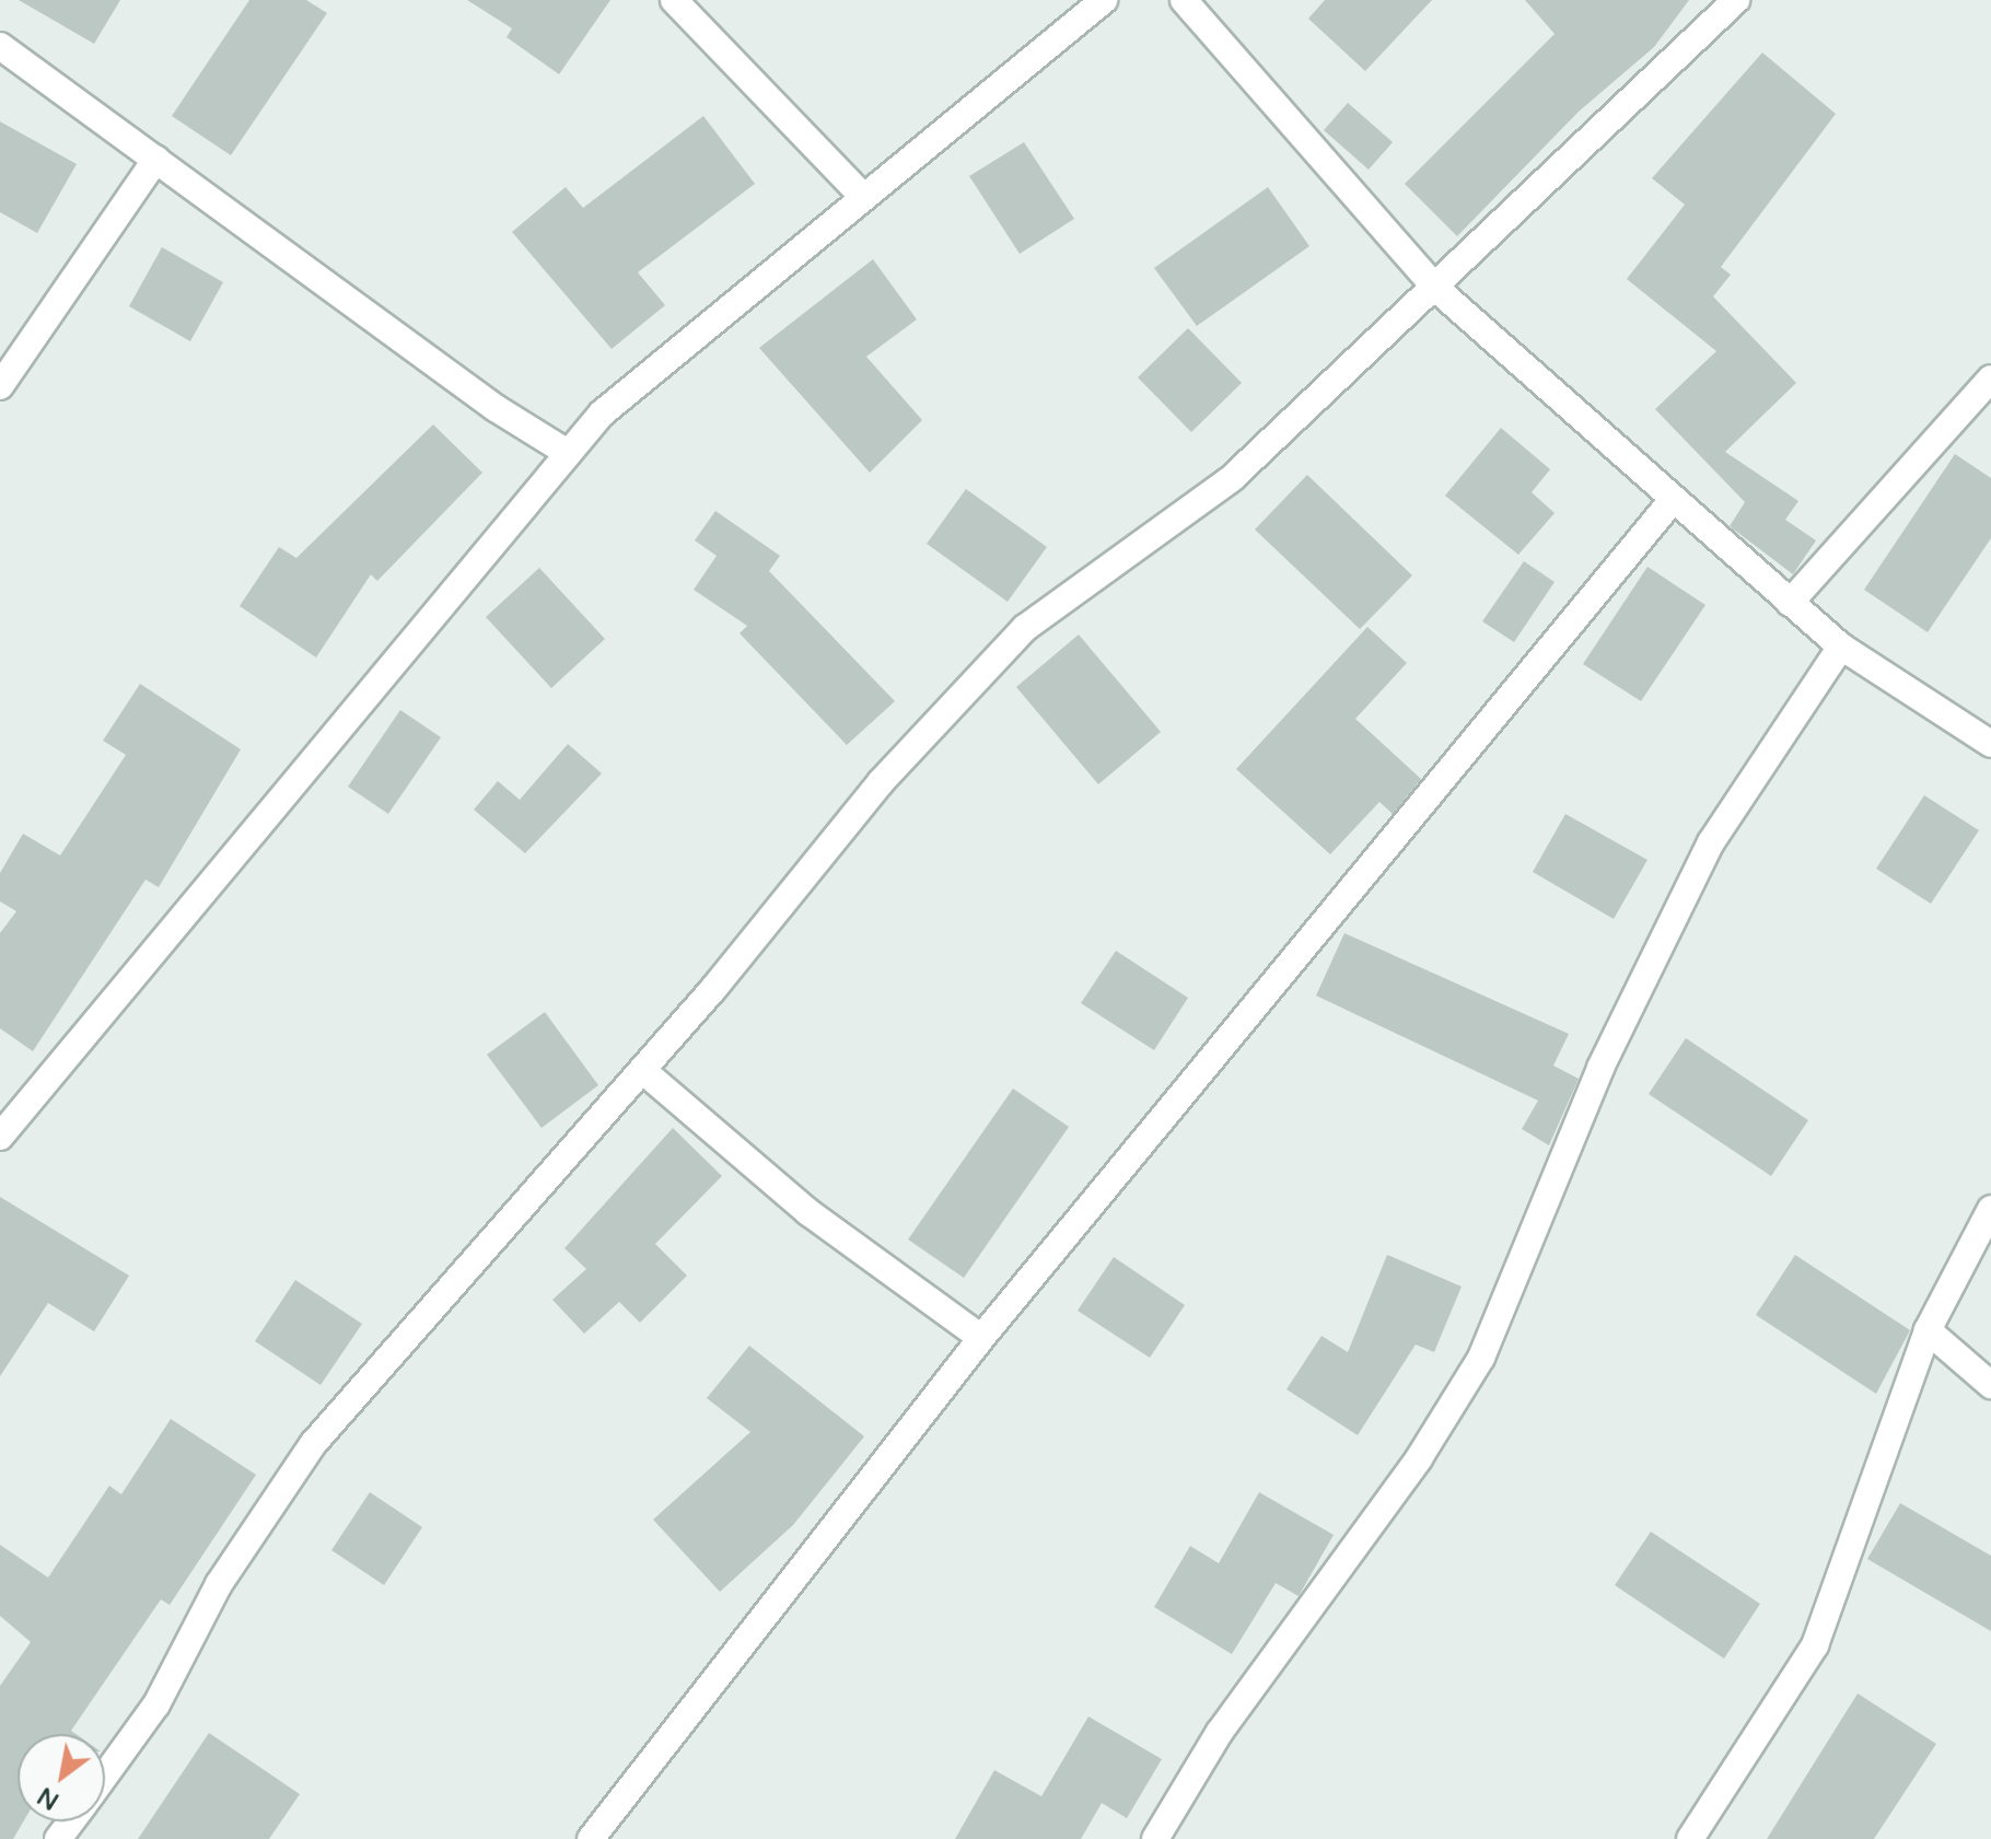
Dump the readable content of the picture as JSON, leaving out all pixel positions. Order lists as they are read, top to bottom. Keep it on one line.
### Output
{"north":"bottom left"}
